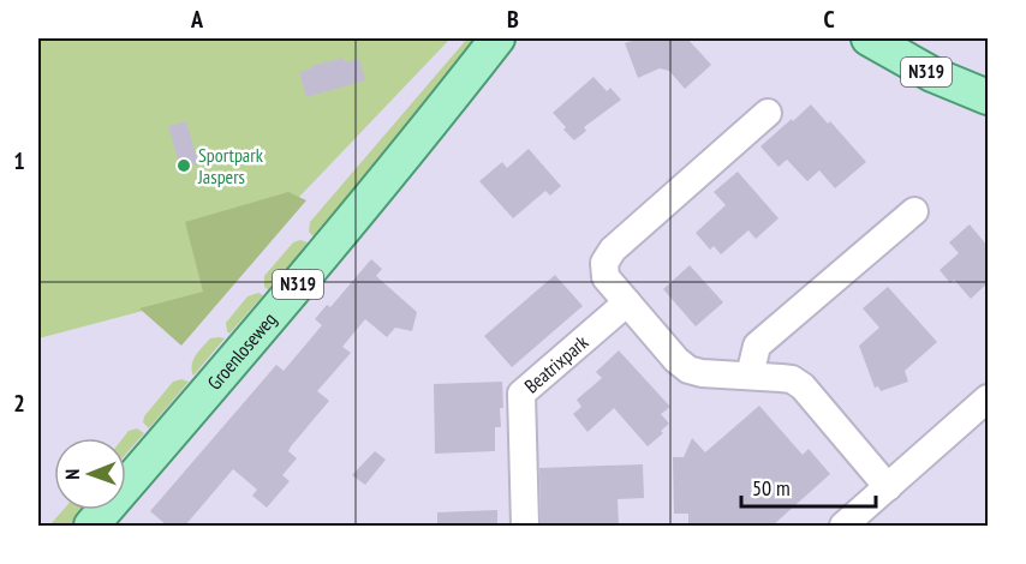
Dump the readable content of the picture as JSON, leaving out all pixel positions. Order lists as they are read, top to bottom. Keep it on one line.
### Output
{"streets":{"main road":["N319","Groenloseweg"],"street":["Beatrixpark"]},"places":["Sportpark Jaspers"],"scale_bar":"50 m","north":"left","grid":{"columns":["A","B","C"],"rows":["1","2"]}}
